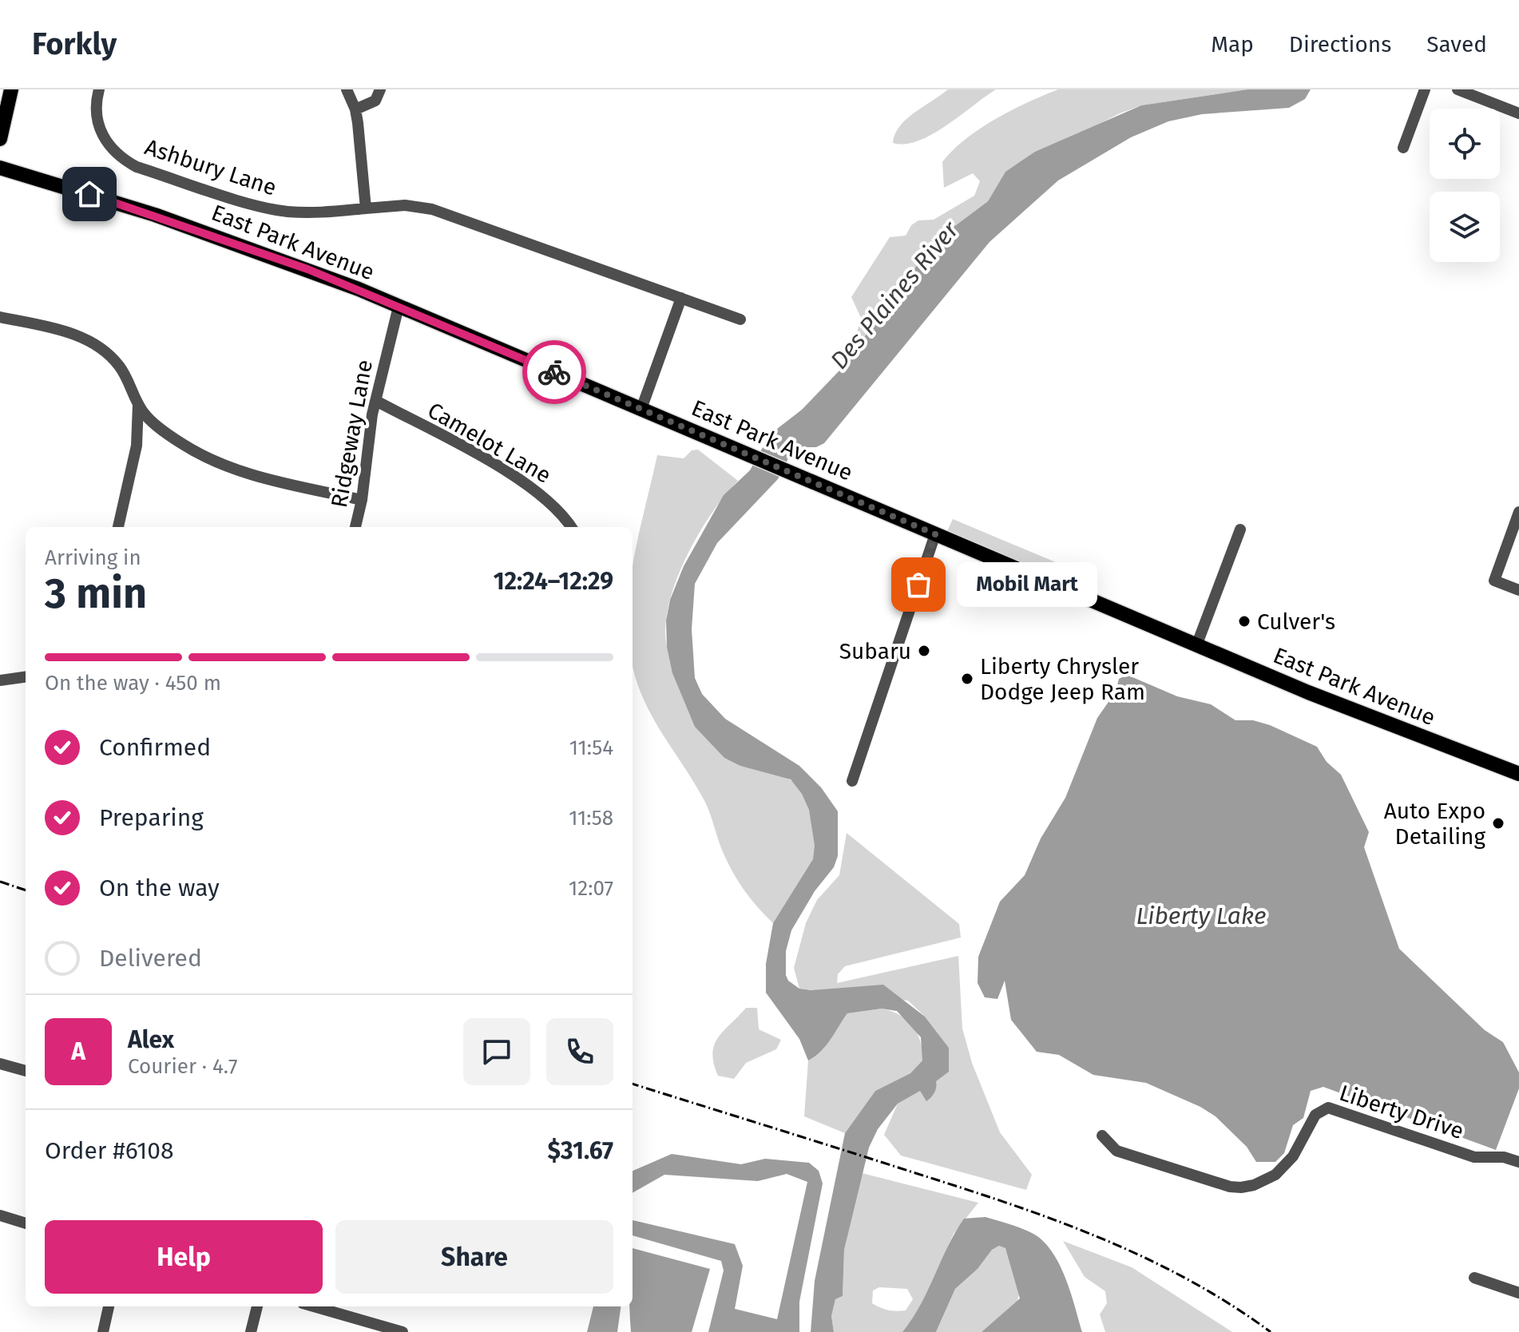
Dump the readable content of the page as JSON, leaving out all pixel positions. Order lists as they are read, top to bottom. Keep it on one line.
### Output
{"streets":{"main road":["East Park Avenue"],"street":["Ashbury Lane","Ridgeway Lane","Camelot Lane","Liberty Drive"]},"crossings":[["East Park Avenue","Ridgeway Lane"],["Ridgeway Lane","Camelot Lane"]],"water":["Des Plaines River","Liberty Lake"],"places":["Mobil Mart","Culver's","Subaru","Liberty Chrysler Dodge Jeep Ram","Auto Expo Detailing"],"page":{"header":"Forkly","nav":["Map","Directions","Saved"],"heading":["3 min","Arriving in","12:24–12:29"],"panel":["Alex","Courier · 4.7","Order #6108","$31.67"],"bubble":"Mobil Mart","bar":"On the way · 450 m","list":[["Confirmed","11:54"],["Preparing","11:58"],["On the way","12:07"],"Delivered"],"round":"A","buttons":["Help","Share"]}}
